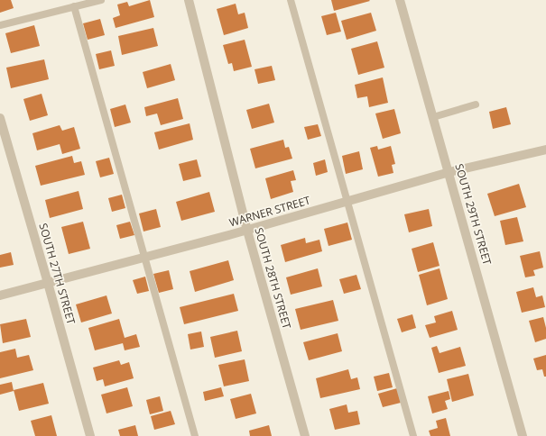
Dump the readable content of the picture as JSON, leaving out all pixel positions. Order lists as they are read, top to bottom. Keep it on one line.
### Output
{"streets":{"street":["WARNER STREET","SOUTH 29TH STREET","SOUTH 27TH STREET","SOUTH 28TH STREET"]},"crossings":[["WARNER STREET","SOUTH 29TH STREET"],["WARNER STREET","SOUTH 27TH STREET"],["WARNER STREET","SOUTH 28TH STREET"]]}
